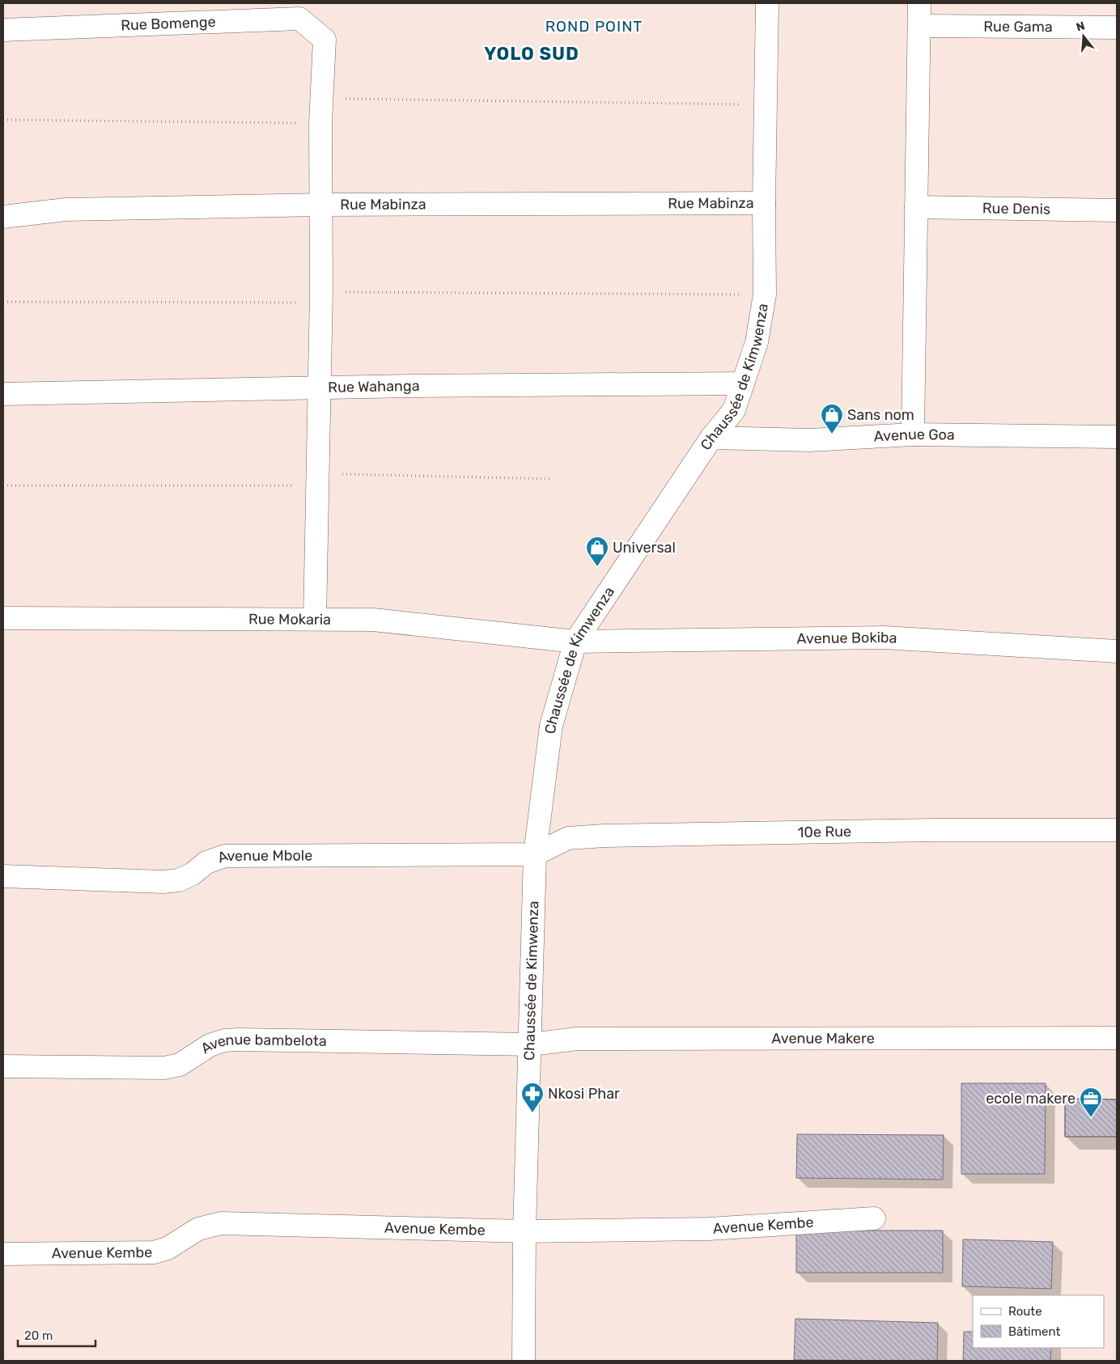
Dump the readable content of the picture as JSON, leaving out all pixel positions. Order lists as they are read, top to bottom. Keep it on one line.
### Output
{"streets":{"street":["Rue Bomenge","Rue Gama","Rue Mabinza","Rue Denis","Chaussée de Kimwenza","Rue Wahanga","Avenue Goa","Rue Mokaria","Avenue Bokiba","10e Rue","Avenue Mbole","Avenue Makere","Avenue bambelota","Avenue Kembe"]},"crossings":[["Rue Mabinza","Chaussée de Kimwenza"],["Chaussée de Kimwenza","Rue Wahanga"],["Chaussée de Kimwenza","Avenue Goa"],["Chaussée de Kimwenza","Rue Mokaria"],["Chaussée de Kimwenza","Avenue Bokiba"],["Chaussée de Kimwenza","10e Rue"],["Chaussée de Kimwenza","Avenue Mbole"],["Chaussée de Kimwenza","Avenue Makere"],["Chaussée de Kimwenza","Avenue bambelota"],["Chaussée de Kimwenza","Avenue Kembe"],["Rue Mokaria","Avenue Bokiba"],["10e Rue","Avenue Mbole"],["Avenue Makere","Avenue bambelota"]],"districts":["ROND POINT","YOLO SUD"],"places":{"shop":["Sans nom","Universal"],"pharmacy":["Nkosi Phar"],"office":["ecole makere"]},"legend":["Route","Bâtiment"],"scale_bar":"20 m","north":"top"}
